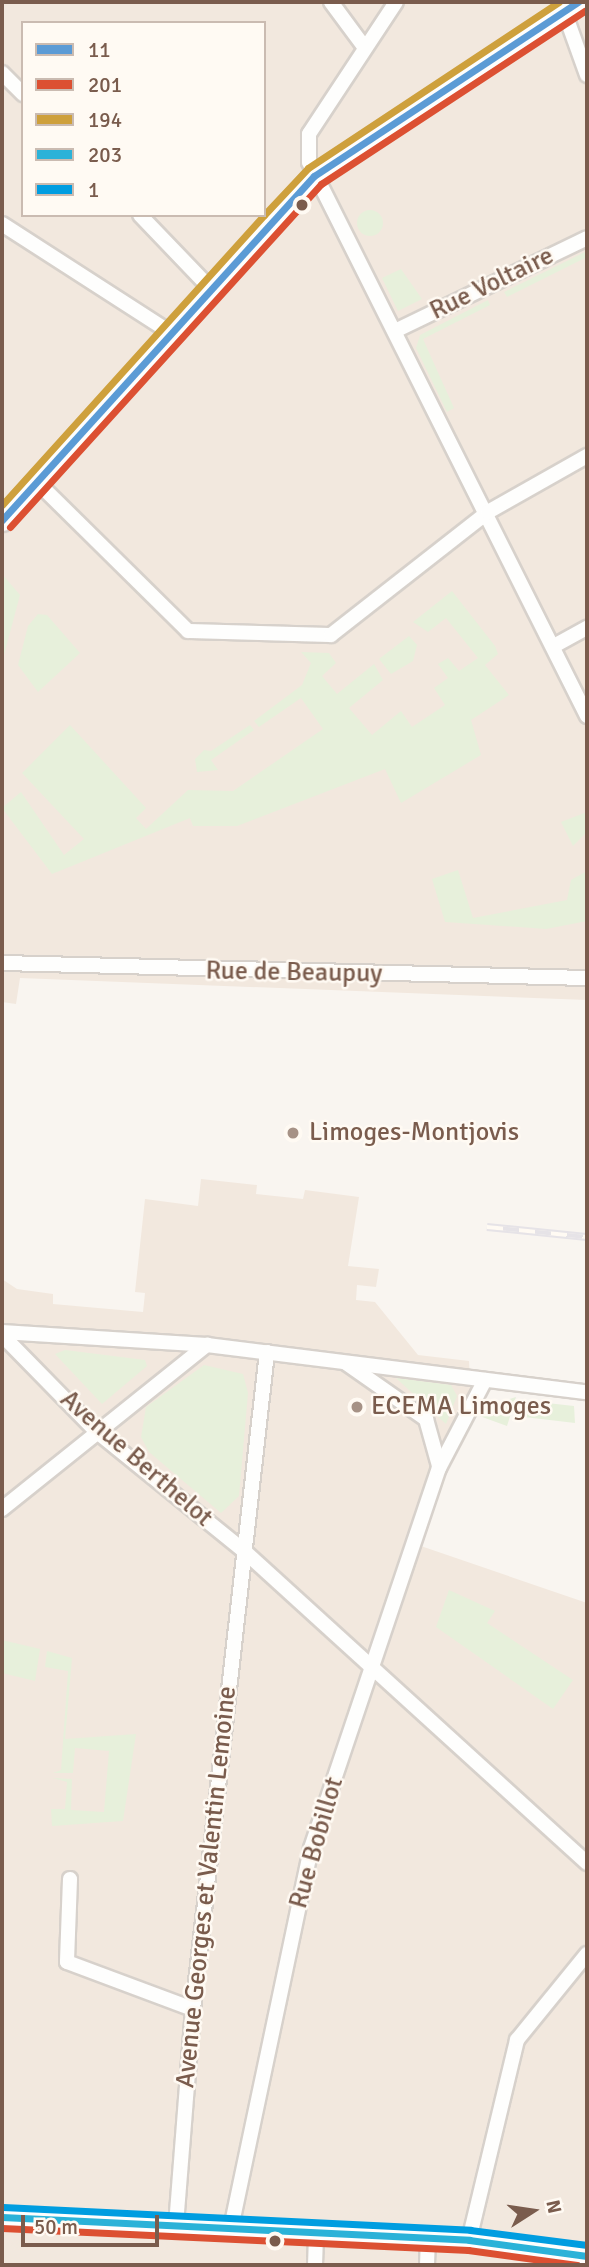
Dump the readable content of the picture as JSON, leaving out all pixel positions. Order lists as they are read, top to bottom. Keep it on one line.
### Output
{"streets":{"street":["Rue Voltaire","Rue de Beaupuy","Avenue Berthelot","Rue Bobillot","Avenue Georges et Valentin Lemoine"]},"crossings":[["Avenue Berthelot","Rue Bobillot"],["Avenue Berthelot","Avenue Georges et Valentin Lemoine"]],"places":["Limoges-Montjovis","ECEMA Limoges"],"lines":["transit line 11","transit line 194","transit line 201","transit line 1","transit line 203"],"legend":["11","201","194","203","1"],"scale_bar":"50 m","north":"right"}
